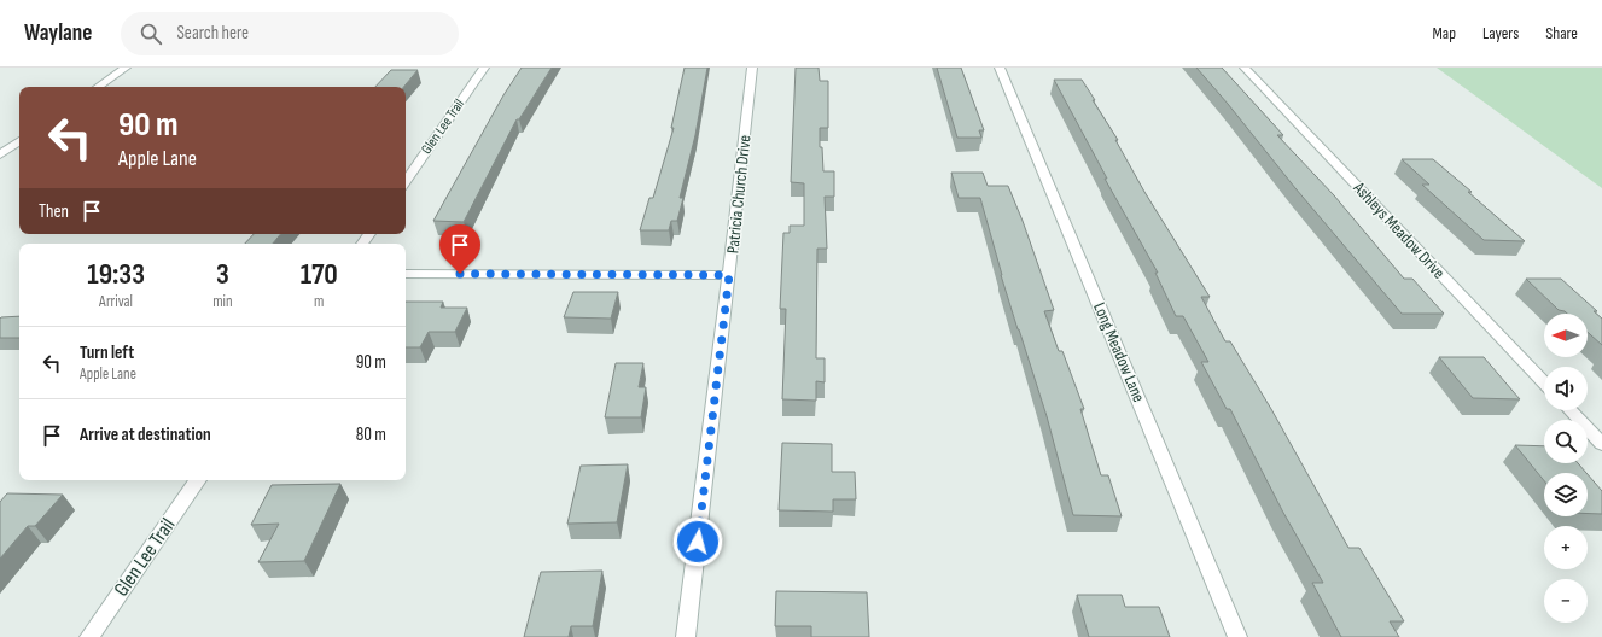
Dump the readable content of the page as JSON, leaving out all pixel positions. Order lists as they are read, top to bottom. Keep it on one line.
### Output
{"streets":{"street":["Glen Lee Trail","Patricia Church Drive","Ashleys Meadow Drive","Long Meadow Lane"]},"north":"left","page":{"header":"Waylane","search":"Search here","nav":["Map","Layers","Share"],"turn":["90 m","Apple Lane"],"then":"Then","eta":["19:33","Arrival","3","min","170","m"],"map_buttons":["+","−"],"list":[{"name":"Turn left","note":"Apple Lane","value":"90 m"},{"name":"Arrive at destination","value":"80 m"}]}}
